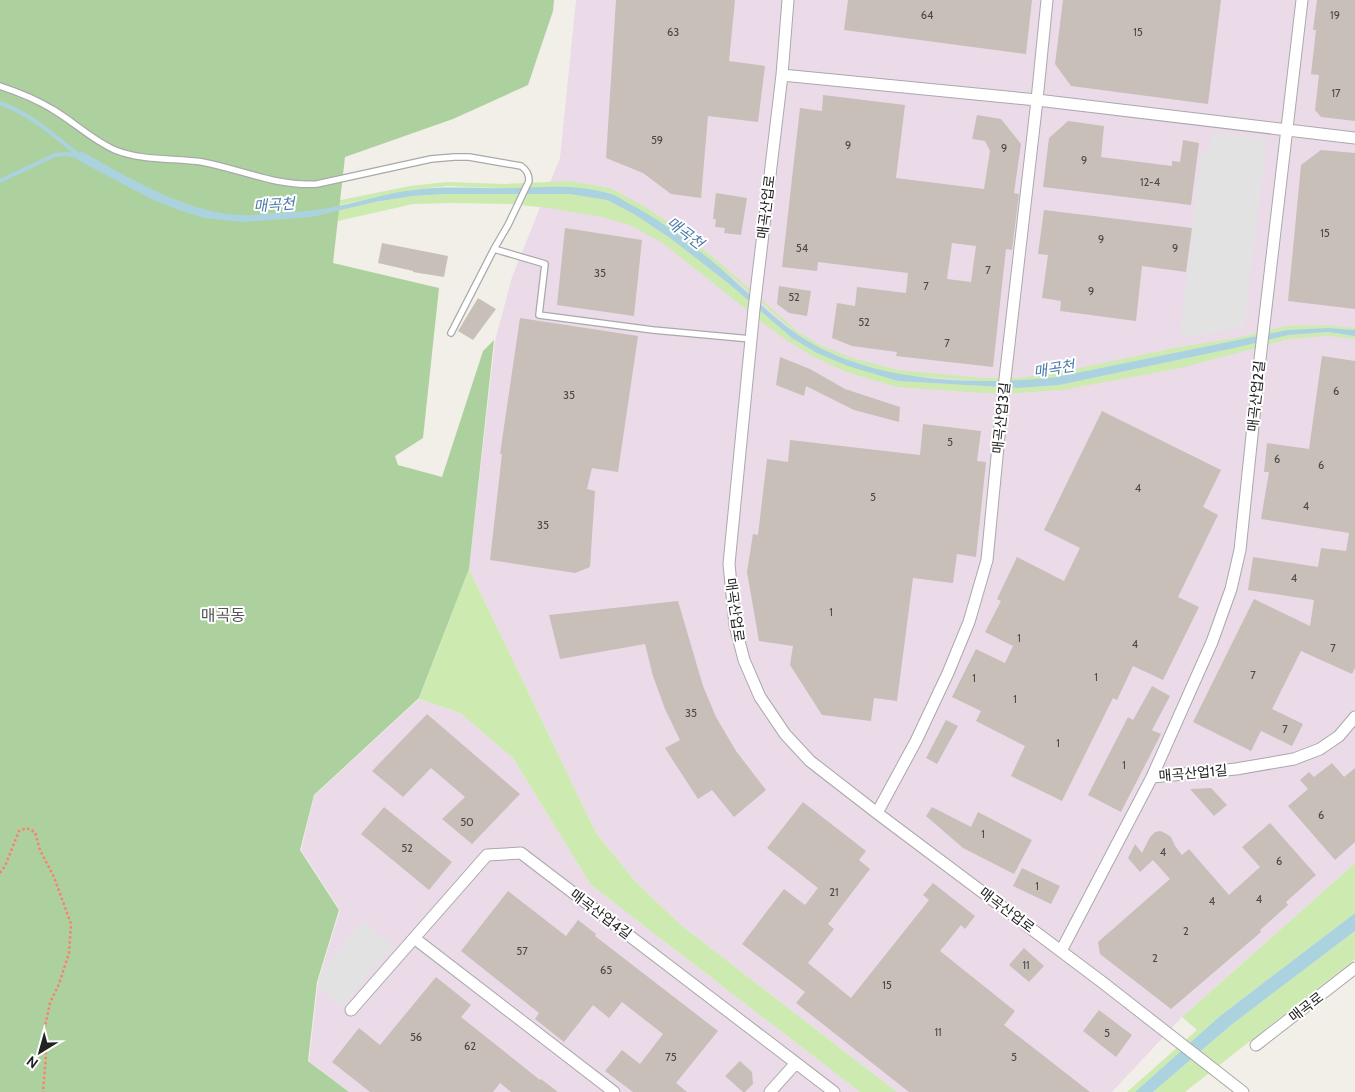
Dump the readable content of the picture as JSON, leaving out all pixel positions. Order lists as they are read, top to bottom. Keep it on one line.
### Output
{"streets":{"street":["매곡산업로","매곡산업2길","매곡산업3길","매곡산업1길","매곡산업4길","매곡로"]},"crossings":[["매곡산업로","매곡산업3길"],["매곡산업로","매곡산업1길"],["매곡산업2길","매곡산업1길"]],"districts":["매곡동"],"water":["매곡천"],"house_numbers":["64","19","63","15","17","59","9","9","9","12-4","15","9","54","9","7","35","7","9","52","52","7","6","35","5","6","6","4","5","4","35","4","1","1","4","7","7","1","1","1","35","7","1","1","6","50","1","52","4","6","1","21","4","4","2","57","2","11","65","15","11","5","56","62","75","5"],"north":"bottom left"}
